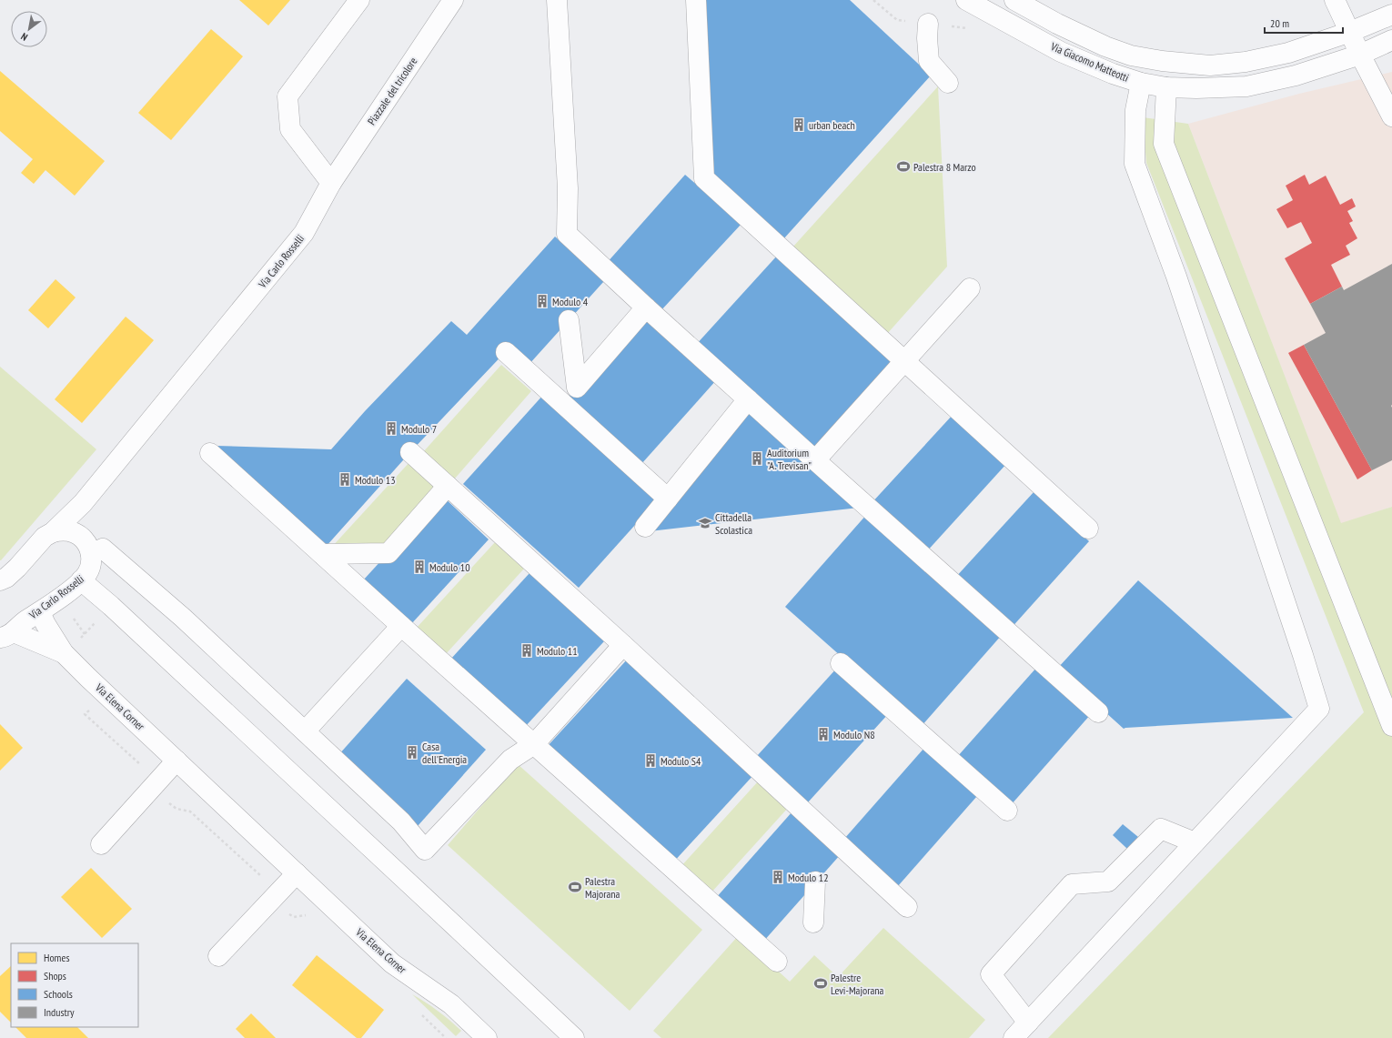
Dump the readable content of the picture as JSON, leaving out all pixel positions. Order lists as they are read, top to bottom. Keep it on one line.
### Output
{"streets":{"street":["Via Giacomo Matteotti","Piazzale del tricolore","Via Carlo Rosselli","Via Elena Corner"]},"crossings":[["Piazzale del tricolore","Via Carlo Rosselli"],["Via Carlo Rosselli","Via Elena Corner"]],"places":{"building":["urban beach","Modulo 4","Modulo 7","Auditorium \"A. Trevisan\"","Modulo 13","Modulo 10","Modulo 11","Modulo N8","Casa dell'Energia","Modulo S4","Modulo 12"],"sports":["Palestra 8 Marzo","Palestra Majorana","Palestre Levi-Majorana"],"school or university":["Cittadella Scolastica"]},"legend":["Homes","Shops","Schools","Industry"],"scale_bar":"20 m","north":"bottom left"}
